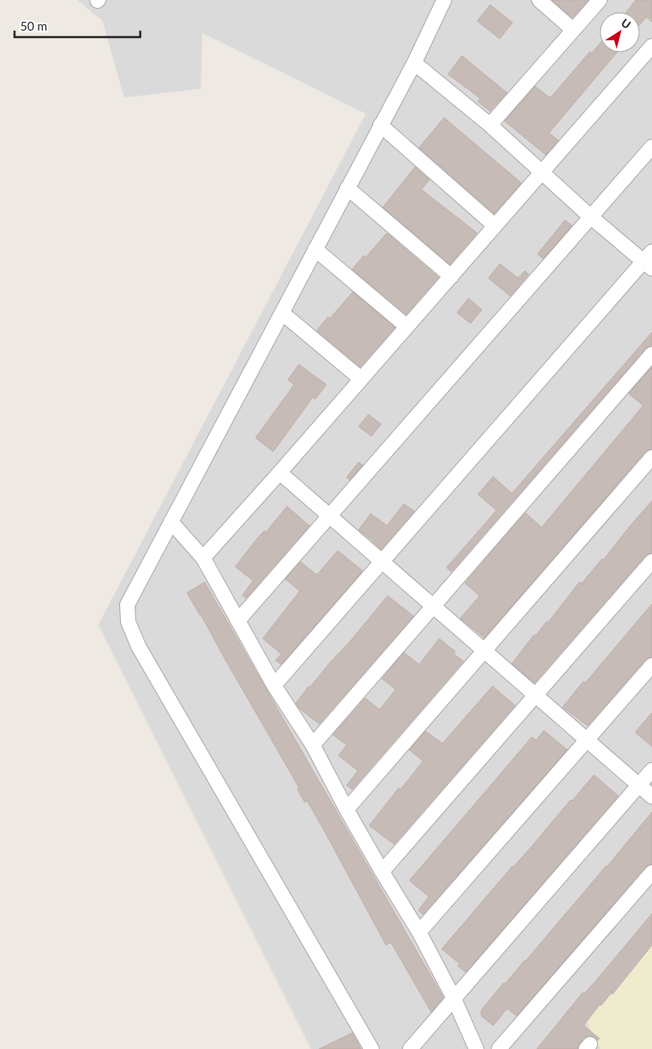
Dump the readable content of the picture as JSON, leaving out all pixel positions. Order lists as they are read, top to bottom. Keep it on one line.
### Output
{"scale_bar":"50 m","north":"top right"}
